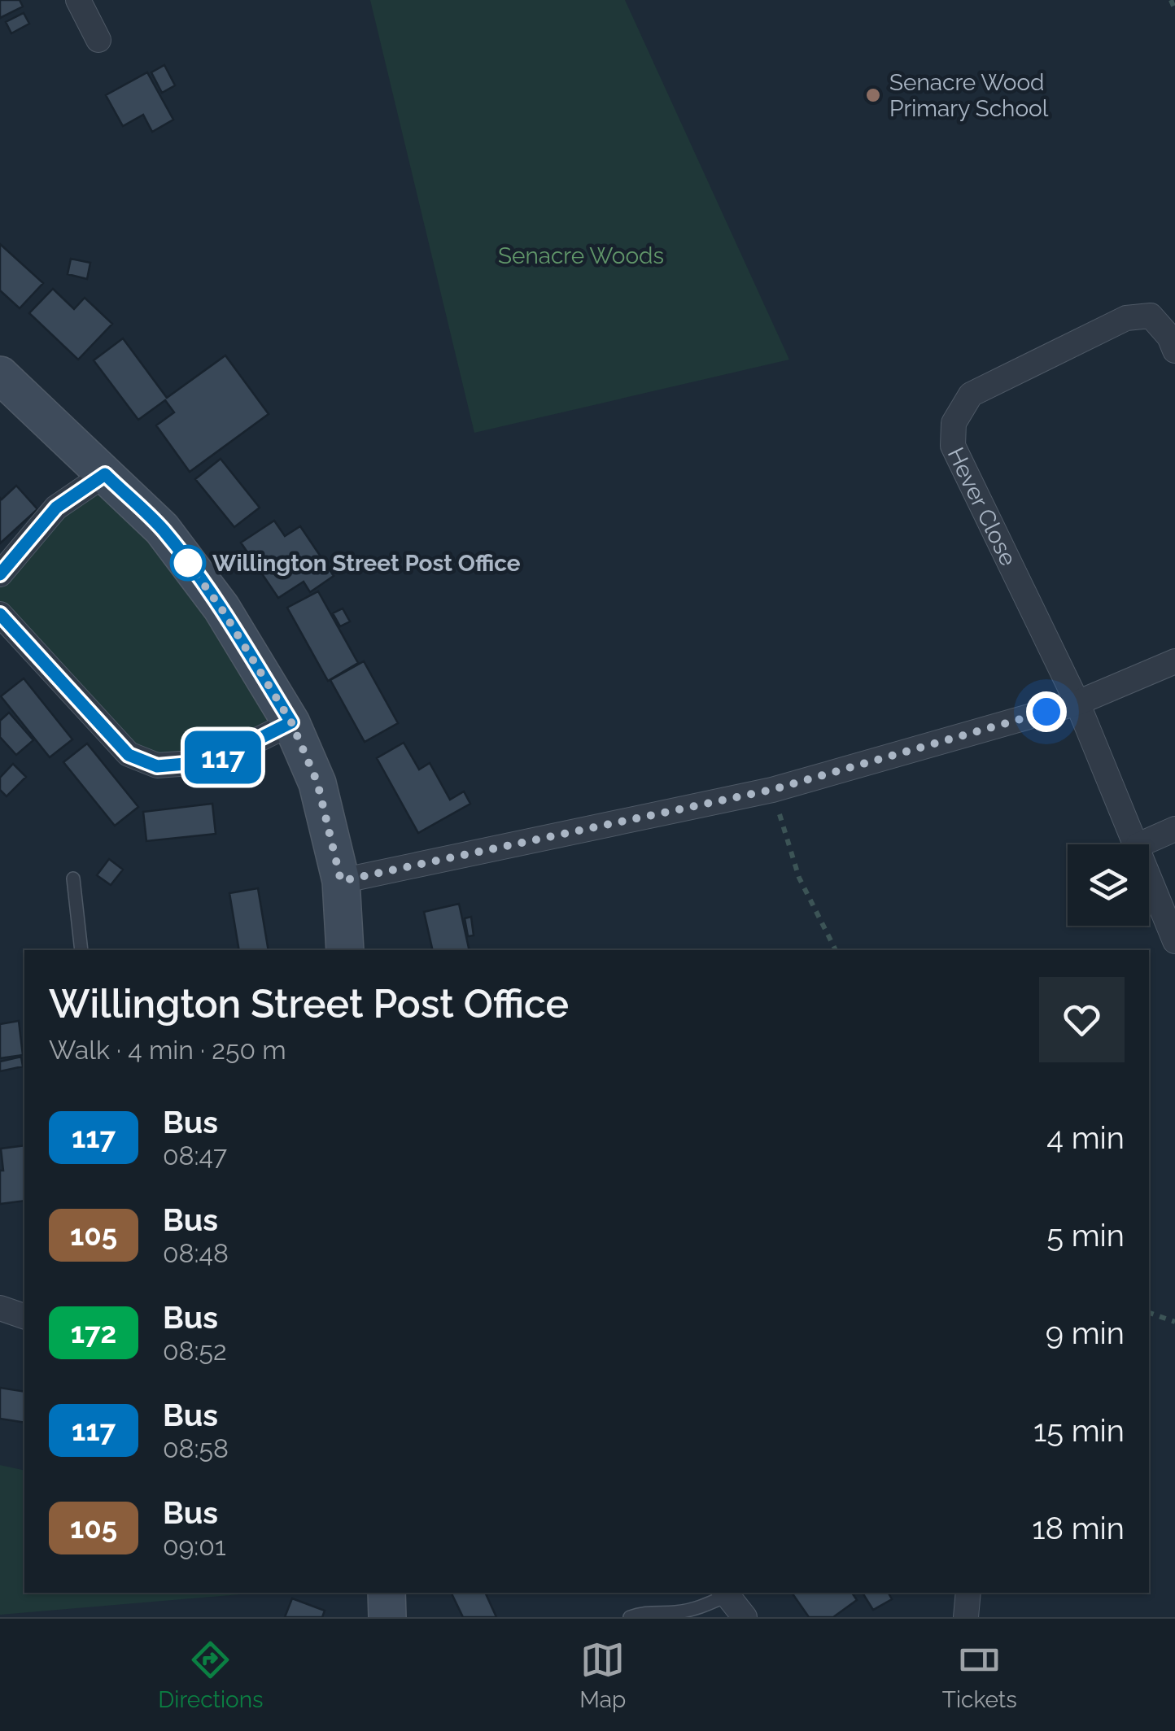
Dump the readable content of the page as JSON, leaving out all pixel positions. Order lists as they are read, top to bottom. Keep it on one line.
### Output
{"streets":{"street":["Hever Close"]},"parks":["Senacre Woods"],"places":["Senacre Wood Primary School","Willington Street Post Office"],"lines":["bus line 117"],"page":{"on_map":"117","heading":["Willington Street Post Office","Walk · 4 min · 250 m"],"list":[{"mark":"117","name":"Bus","note":"08:47","value":"4 min"},{"mark":"105","name":"Bus","note":"08:48","value":"5 min"},{"mark":"172","name":"Bus","note":"08:52","value":"9 min"},{"mark":"117","name":"Bus","note":"08:58","value":"15 min"},{"mark":"105","name":"Bus","note":"09:01","value":"18 min"}],"tabs":["Directions","Map","Tickets"]}}
